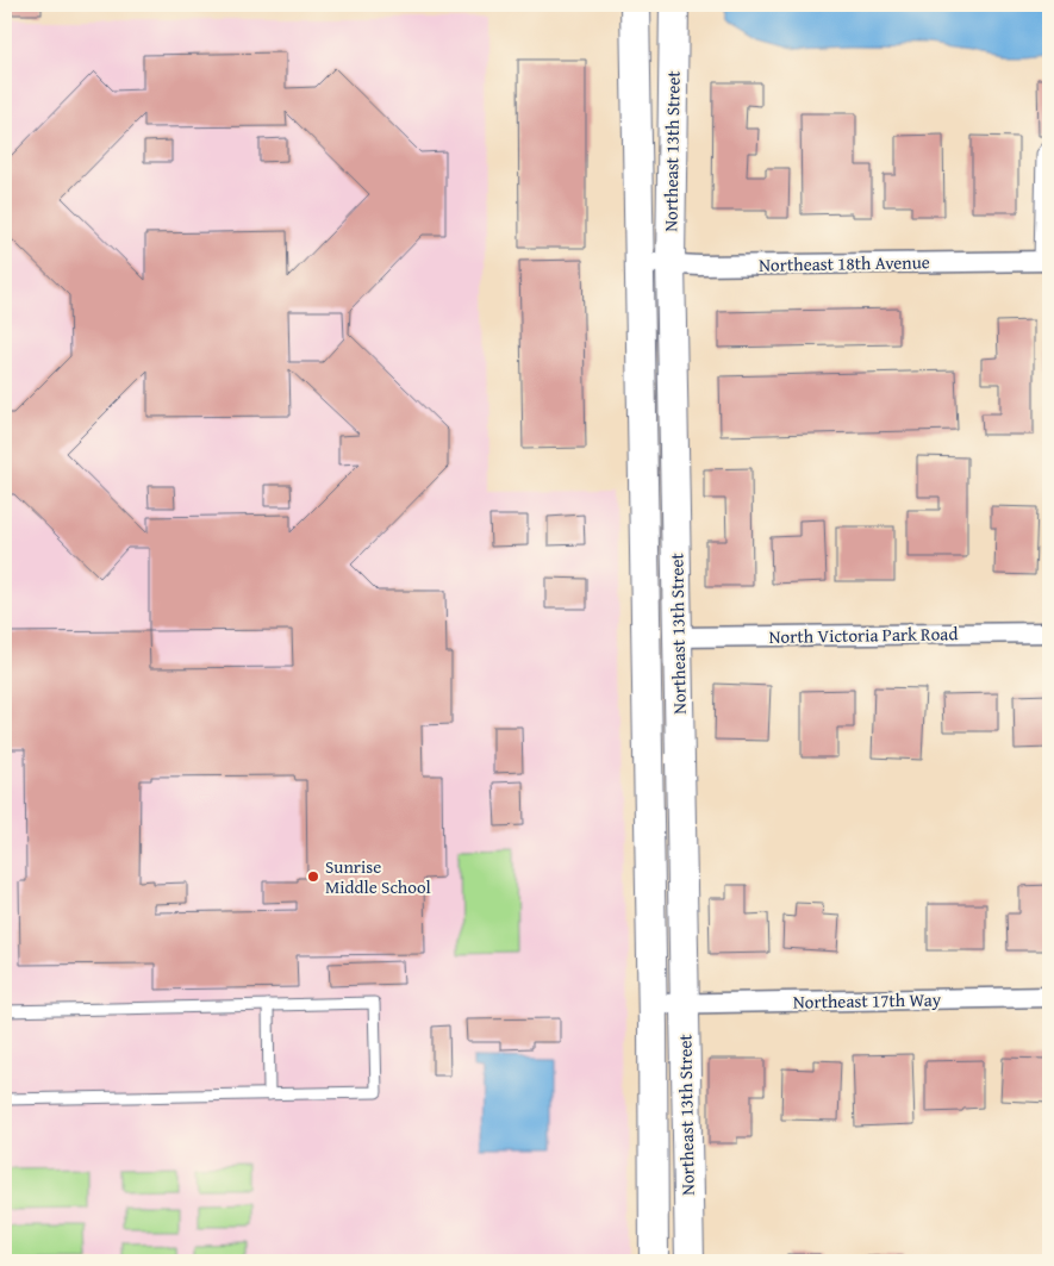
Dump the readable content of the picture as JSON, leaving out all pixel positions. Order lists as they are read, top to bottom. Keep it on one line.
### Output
{"streets":{"street":["Northeast 13th Street","Northeast 18th Avenue","North Victoria Park Road","Northeast 17th Way"]},"crossings":[["Northeast 13th Street","Northeast 18th Avenue"],["Northeast 13th Street","North Victoria Park Road"],["Northeast 13th Street","Northeast 17th Way"]],"places":["Sunrise Middle School"]}
